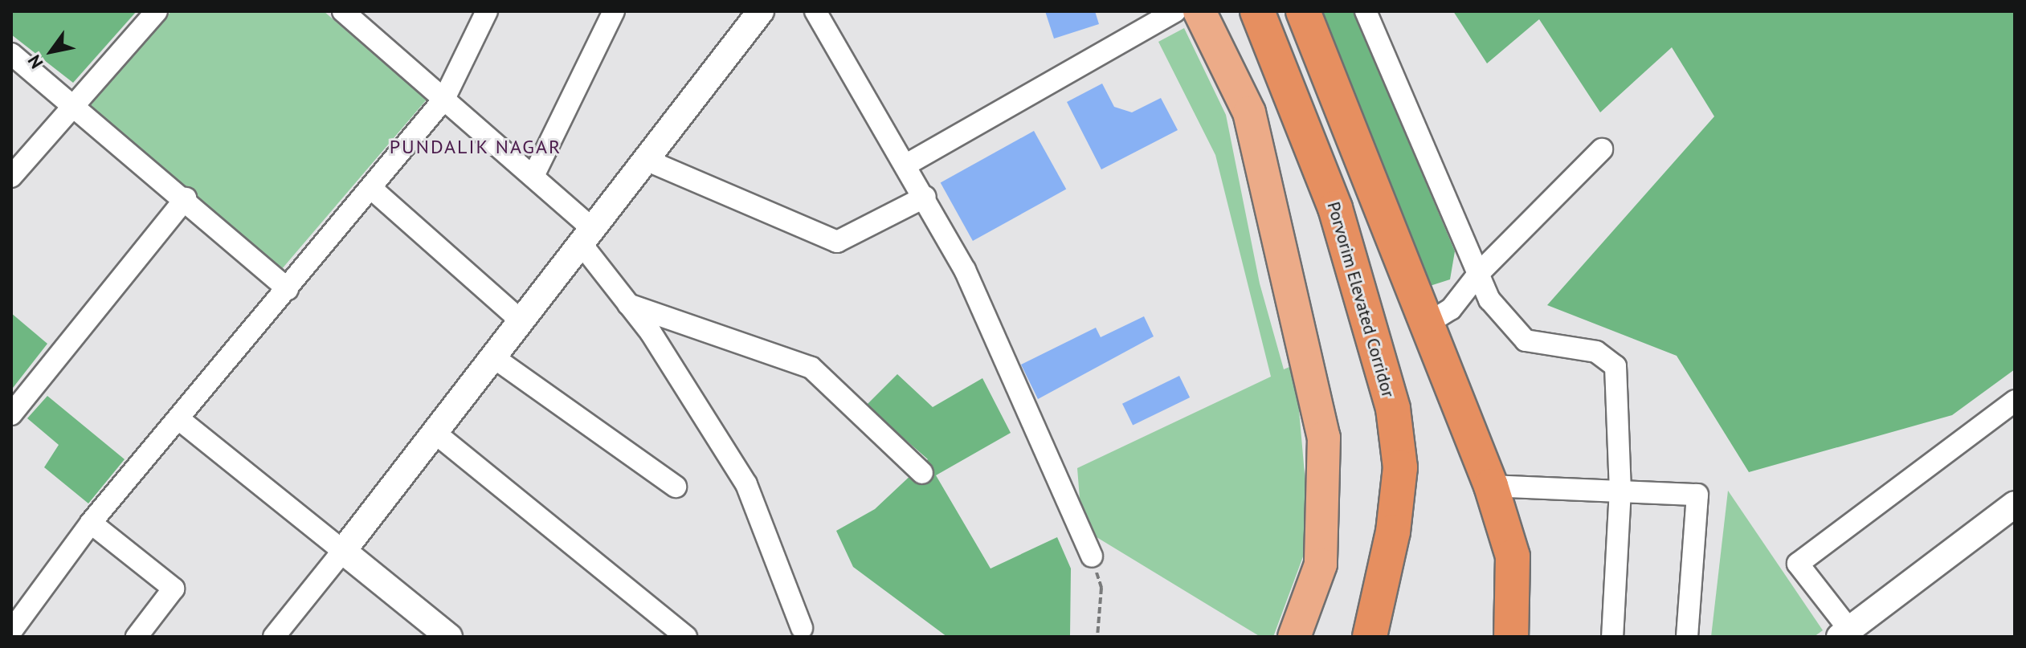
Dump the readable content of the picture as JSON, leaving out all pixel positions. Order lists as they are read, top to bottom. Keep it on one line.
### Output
{"streets":{"highway":["Porvorim Elevated Corridor"]},"districts":["PUNDALIK NAGAR"],"north":"bottom left"}
